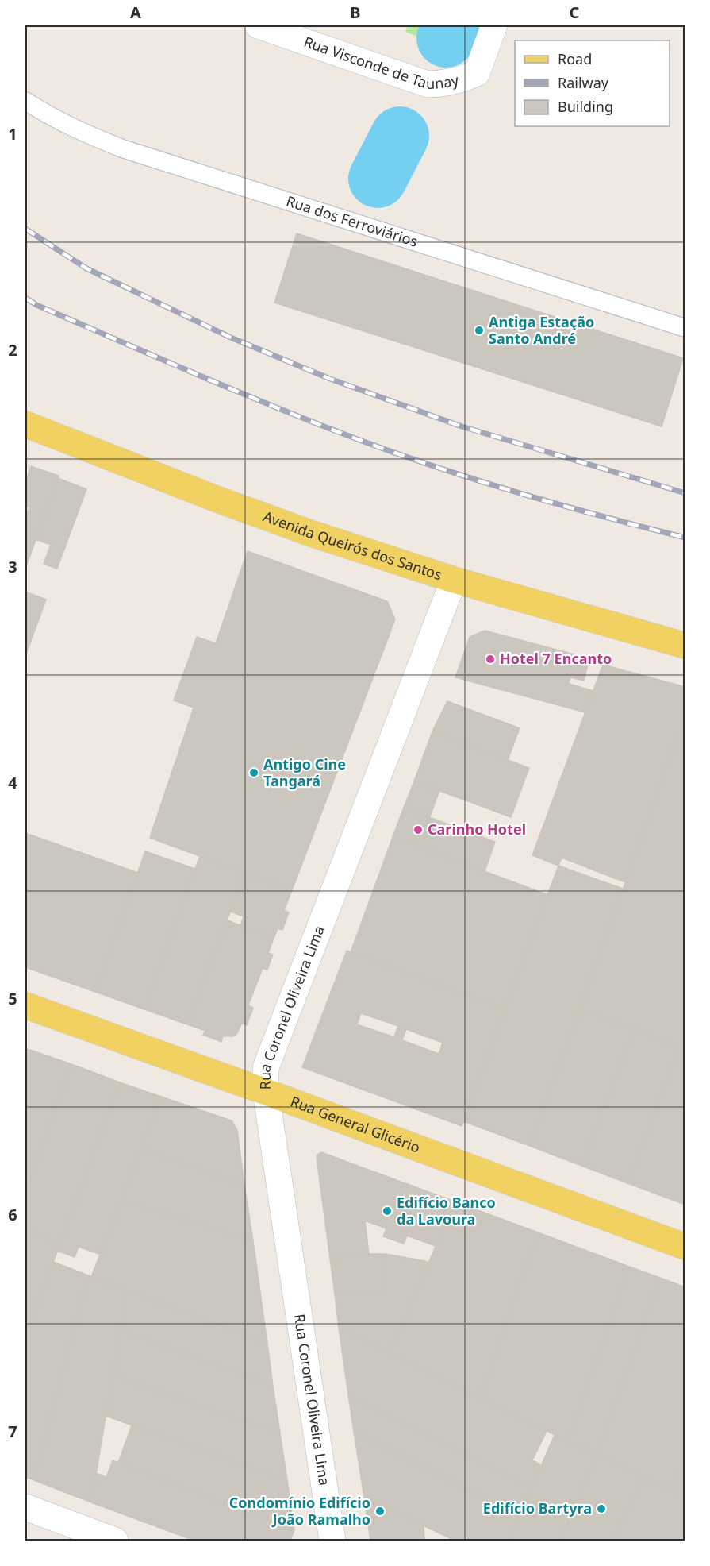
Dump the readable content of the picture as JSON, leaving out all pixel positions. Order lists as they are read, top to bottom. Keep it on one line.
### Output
{"streets":{"main road":["Avenida Queirós dos Santos","Rua General Glicério"],"street":["Rua Visconde de Taunay","Rua Coronel Oliveira Lima"],"lane":["Rua dos Ferroviários"]},"crossings":[["Avenida Queirós dos Santos","Rua Coronel Oliveira Lima"],["Rua Coronel Oliveira Lima","Rua General Glicério"]],"places":["Antiga Estação Santo André","Hotel 7 Encanto","Antigo Cine Tangará","Carinho Hotel","Edifício Banco da Lavoura","Edifício Bartyra","Condomínio Edifício João Ramalho"],"legend":["Road","Railway","Building"],"grid":{"columns":["A","B","C"],"rows":["1","2","3","4","5","6","7"]}}
